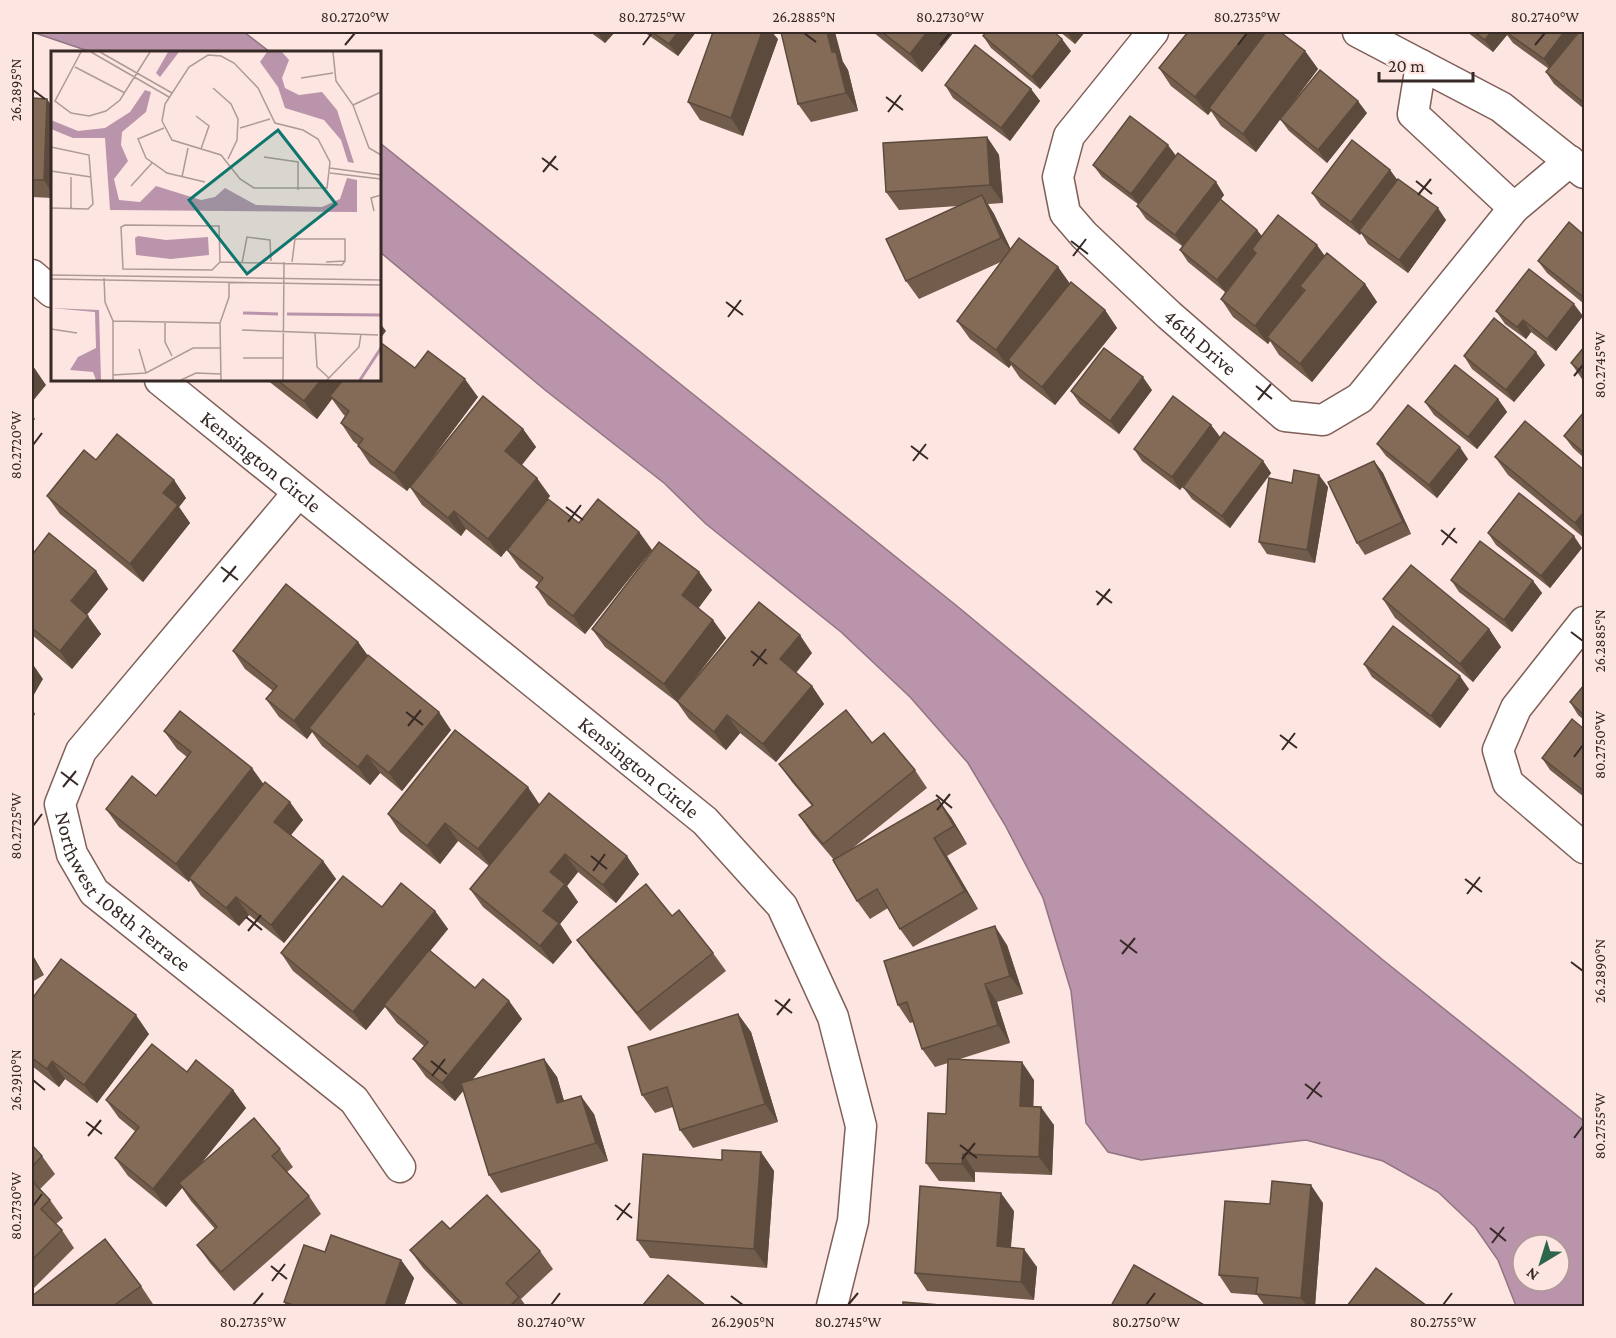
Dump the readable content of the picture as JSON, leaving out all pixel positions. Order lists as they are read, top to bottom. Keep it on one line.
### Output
{"streets":{"street":["46th Drive","Kensington Circle","Northwest 108th Terrace"]},"crossings":[["Kensington Circle","Northwest 108th Terrace"]],"scale_bar":"20 m","north":"bottom left","coordinates":["80.2720°W","80.2725°W","26.2885°N","80.2730°W","80.2735°W","80.2740°W","26.2895°N","80.2745°W","80.2750°W","26.2890°N","26.2910°N","80.2755°W","26.2905°N"]}
